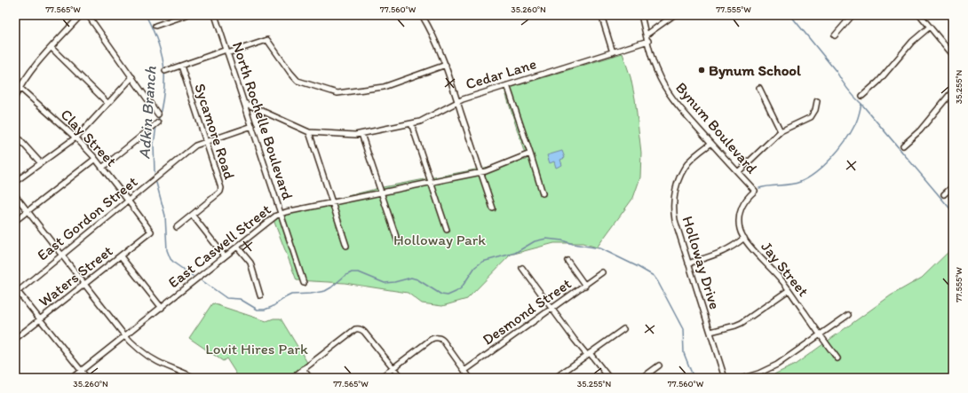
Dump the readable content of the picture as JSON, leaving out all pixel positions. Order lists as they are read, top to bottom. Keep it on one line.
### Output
{"streets":{"street":["Cedar Lane","North Rochelle Boulevard","Bynum Boulevard","Sycamore Road","Clay Street","East Gordon Street","East Caswell Street","Holloway Drive","Jay Street","Waters Street","Desmond Street"]},"crossings":[["Cedar Lane","North Rochelle Boulevard"],["Cedar Lane","Bynum Boulevard"],["North Rochelle Boulevard","East Gordon Street"],["North Rochelle Boulevard","East Caswell Street"],["Bynum Boulevard","Holloway Drive"],["Bynum Boulevard","Jay Street"],["Sycamore Road","East Gordon Street"],["Clay Street","East Gordon Street"],["Clay Street","Waters Street"]],"water":["Adkin Branch"],"parks":["Holloway Park","Lovit Hires Park"],"places":["Bynum School"],"coordinates":["77.565°W","77.560°W","35.260°N","77.555°W","35.255°N"]}
